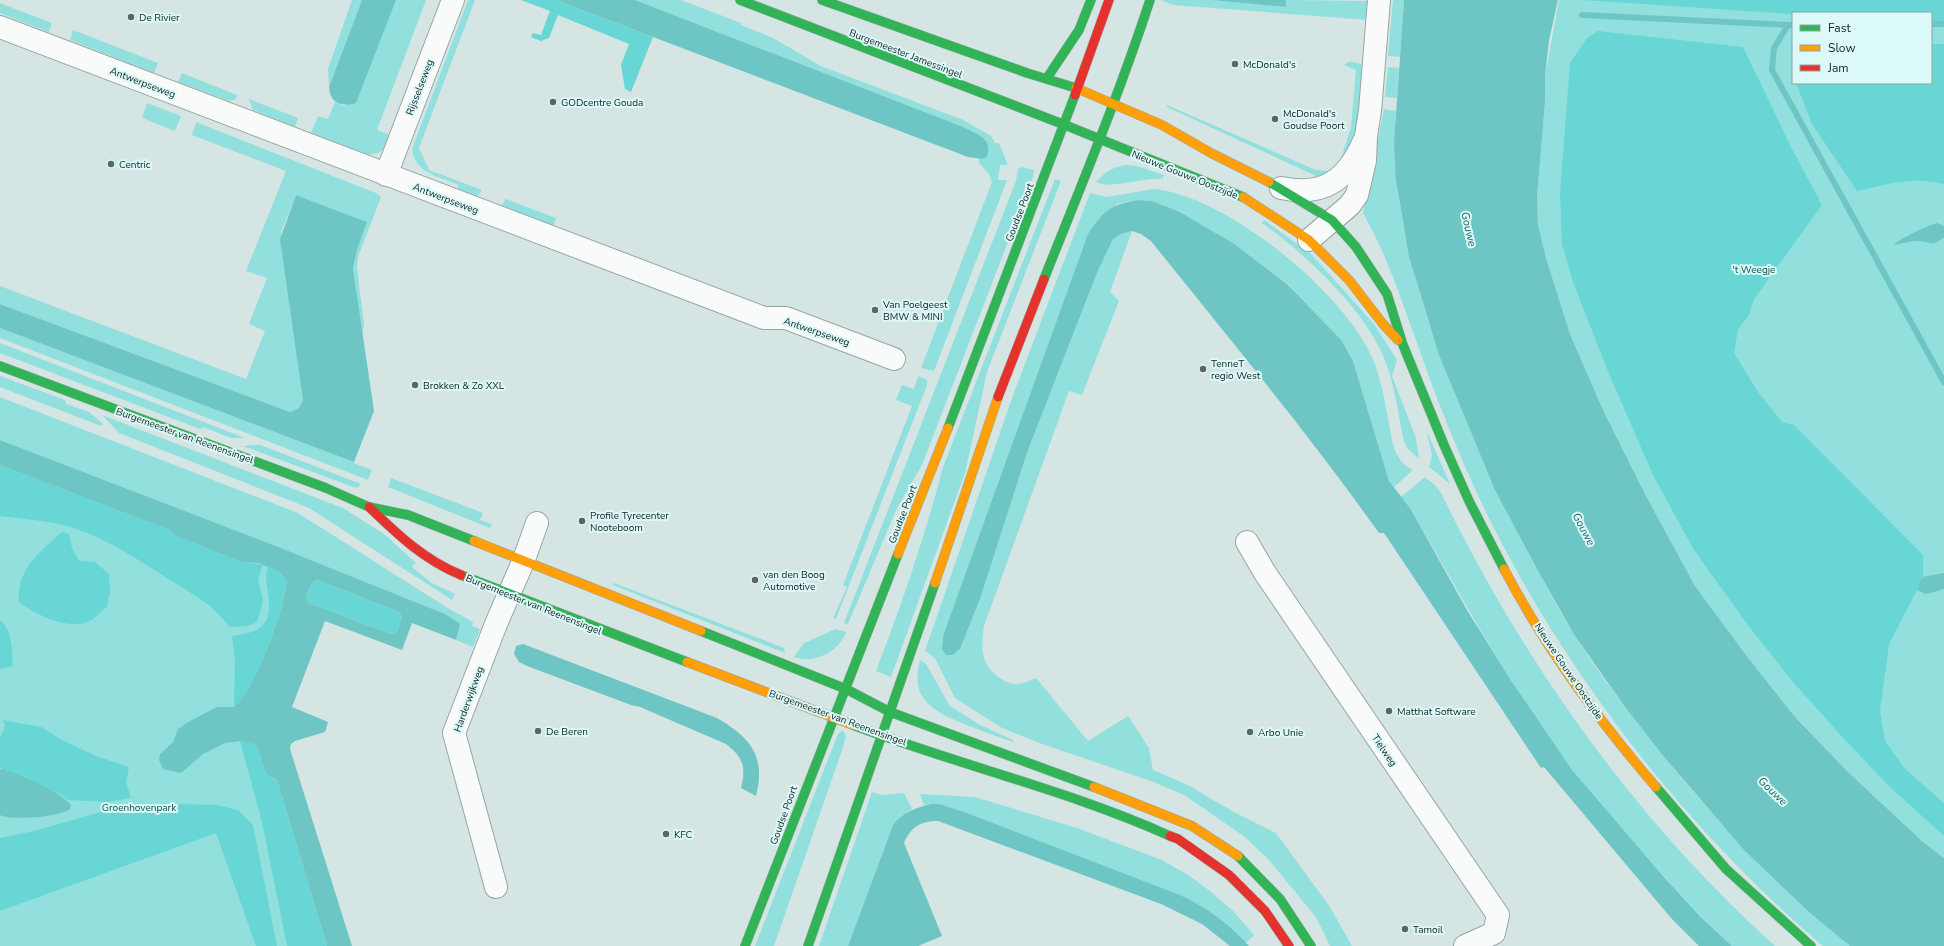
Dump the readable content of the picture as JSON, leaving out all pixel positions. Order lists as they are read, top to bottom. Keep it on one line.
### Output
{"streets":{"main road":["Burgemeester Jamessingel","Nieuwe Gouwe Oostzijde","Goudse Poort","Burgemeester van Reenensingel"],"street":["Antwerpseweg","Rijsselseweg","Harderwijkweg","Tielweg"]},"crossings":[["Burgemeester Jamessingel","Nieuwe Gouwe Oostzijde"],["Burgemeester Jamessingel","Goudse Poort"],["Antwerpseweg","Rijsselseweg"],["Nieuwe Gouwe Oostzijde","Goudse Poort"],["Goudse Poort","Burgemeester van Reenensingel"],["Burgemeester van Reenensingel","Harderwijkweg"]],"water":["Gouwe"],"parks":["'t Weegje","Groenhovenpark"],"places":["De Rivier","McDonald's","GODcentre Gouda","McDonald's Goudse Poort","Centric","Van Poelgeest BMW & MINI","TenneT regio West","Brokken & Zo XXL","Profile Tyrecenter Nooteboom","van den Boog Automotive","Matthat Software","De Beren","Arbo Unie","KFC","Tamoil"],"legend":["Fast","Slow","Jam"]}
